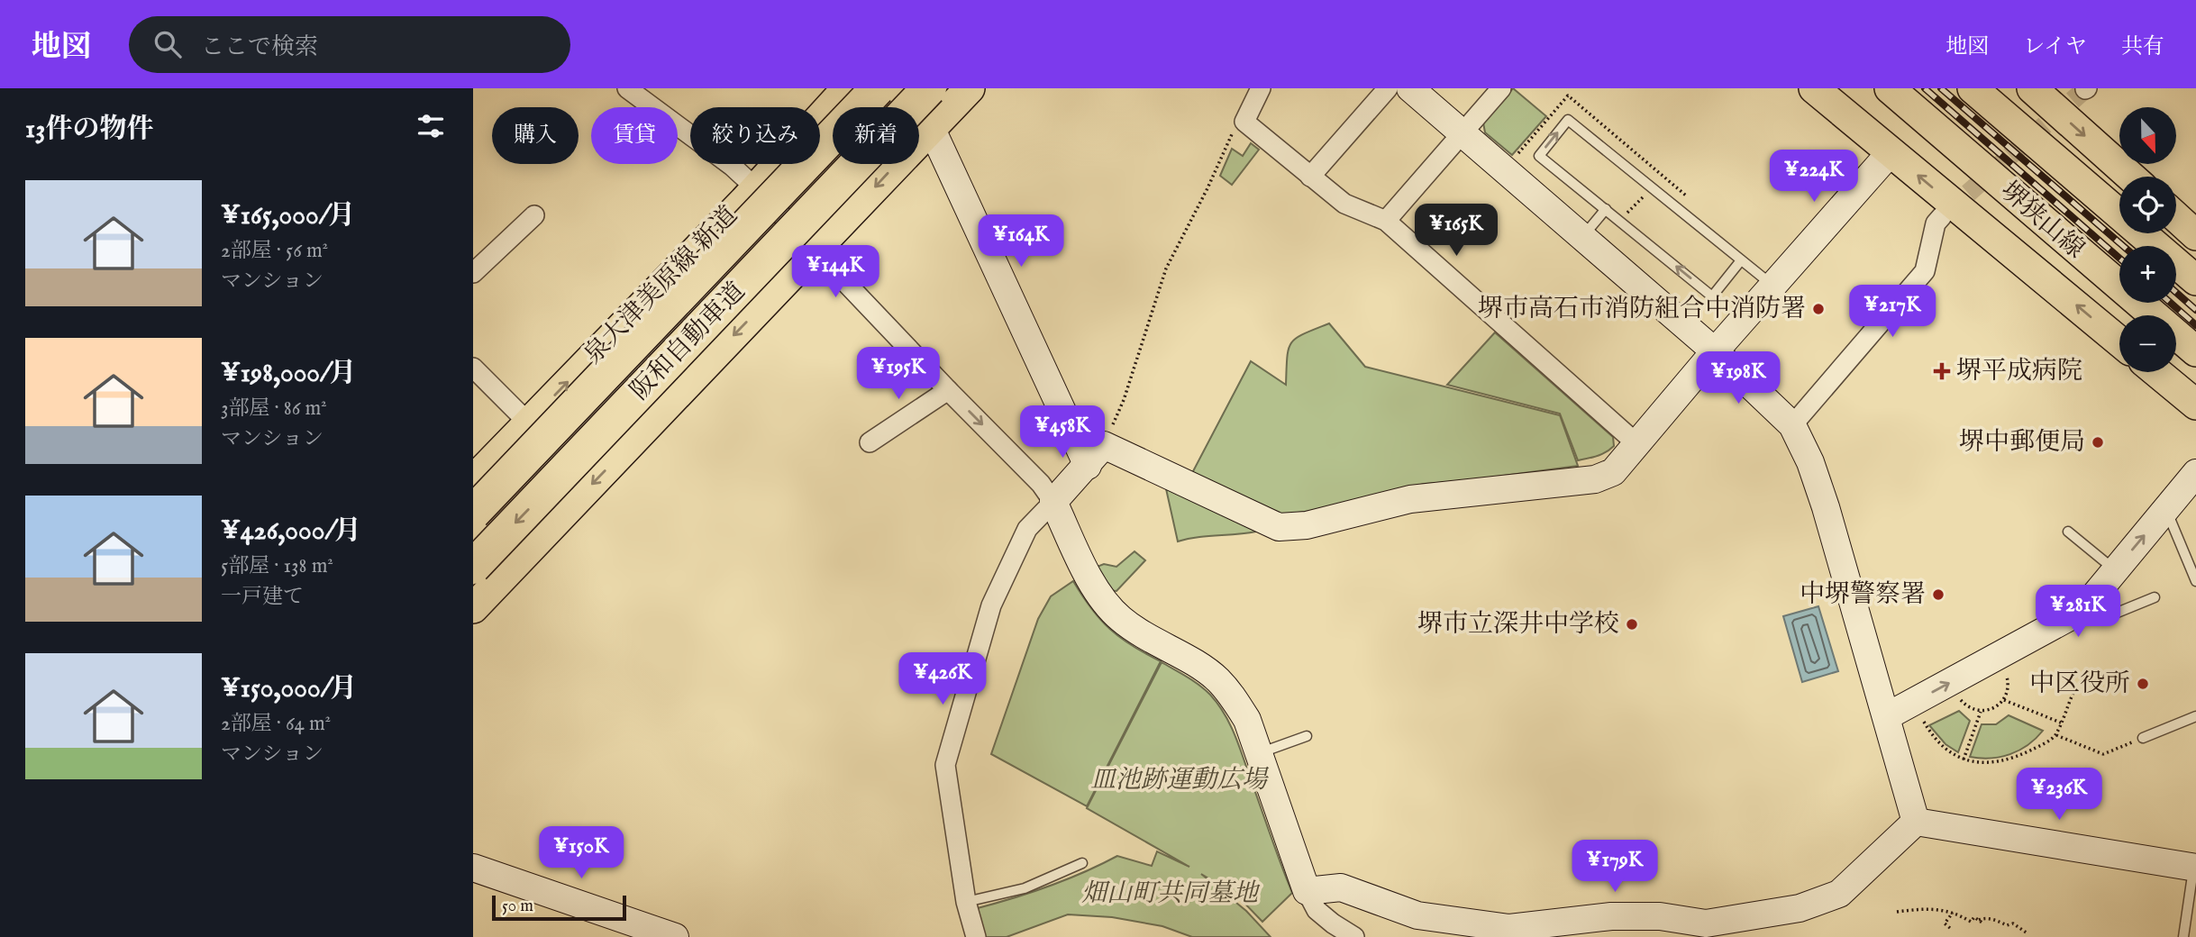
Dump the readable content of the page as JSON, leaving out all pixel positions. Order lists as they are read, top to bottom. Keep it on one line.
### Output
{"streets":{"highway":["阪和自動車道"],"main road":["堺狭山線","泉大津美原線 新道"]},"parks":["皿池跡運動広場","畑山町共同墓地"],"places":{"other":["堺市高石市消防組合中消防署","堺中郵便局","中堺警察署","堺市立深井中学校","中区役所"],"health":["堺平成病院"]},"scale_bar":"50 m","north":"bottom","page":{"header":"地図","search":"ここで検索","nav":["地図","レイヤ","共有"],"heading":"13件の物件","map_buttons":["+","−"],"chip":["購入","賃貸","絞り込み","新着"],"price":["¥224K","¥165K","¥164K","¥144K","¥217K","¥195K","¥198K","¥458K","¥281K","¥426K","¥236K","¥150K","¥179K"],"list":[{"name":"¥165,000/月","note":"2部屋 · 56 m² · マンション"},{"name":"¥198,000/月","note":"3部屋 · 86 m² · マンション"},{"name":"¥426,000/月","note":"5部屋 · 138 m² · 一戸建て"},{"name":"¥150,000/月","note":"2部屋 · 64 m² · マンション"}],"scale":"50 m"}}
